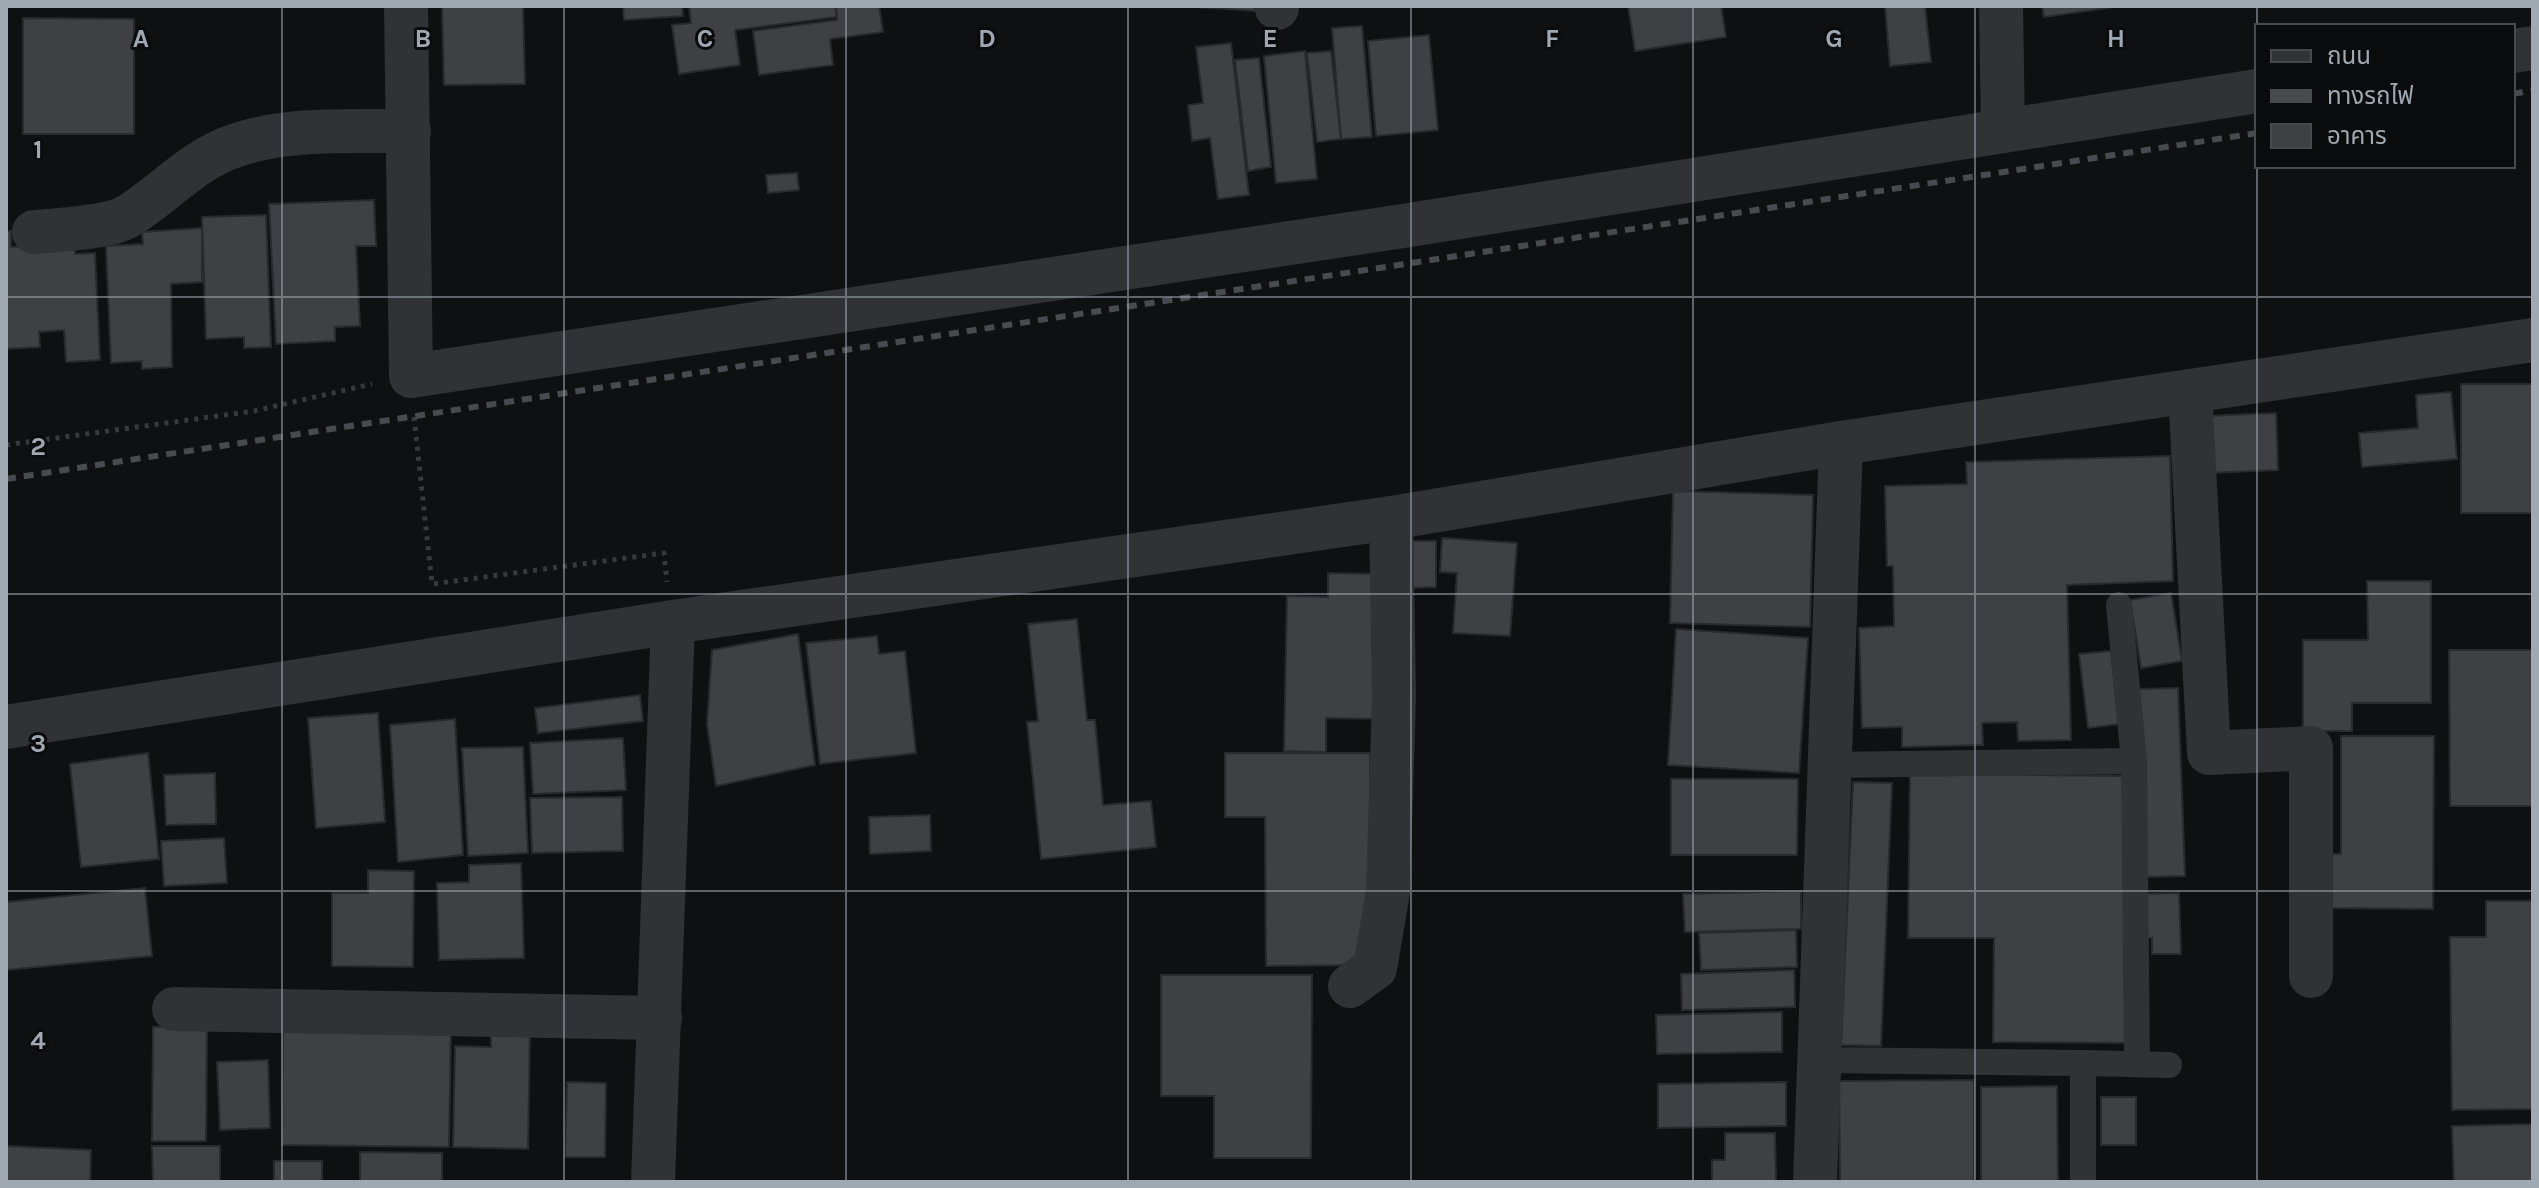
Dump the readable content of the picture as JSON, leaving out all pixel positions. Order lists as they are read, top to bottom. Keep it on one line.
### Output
{"legend":["ถนน","ทางรถไฟ","อาคาร"],"grid":{"columns":["A","B","C","D","E","F","G","H"],"rows":["1","2","3","4"]}}
